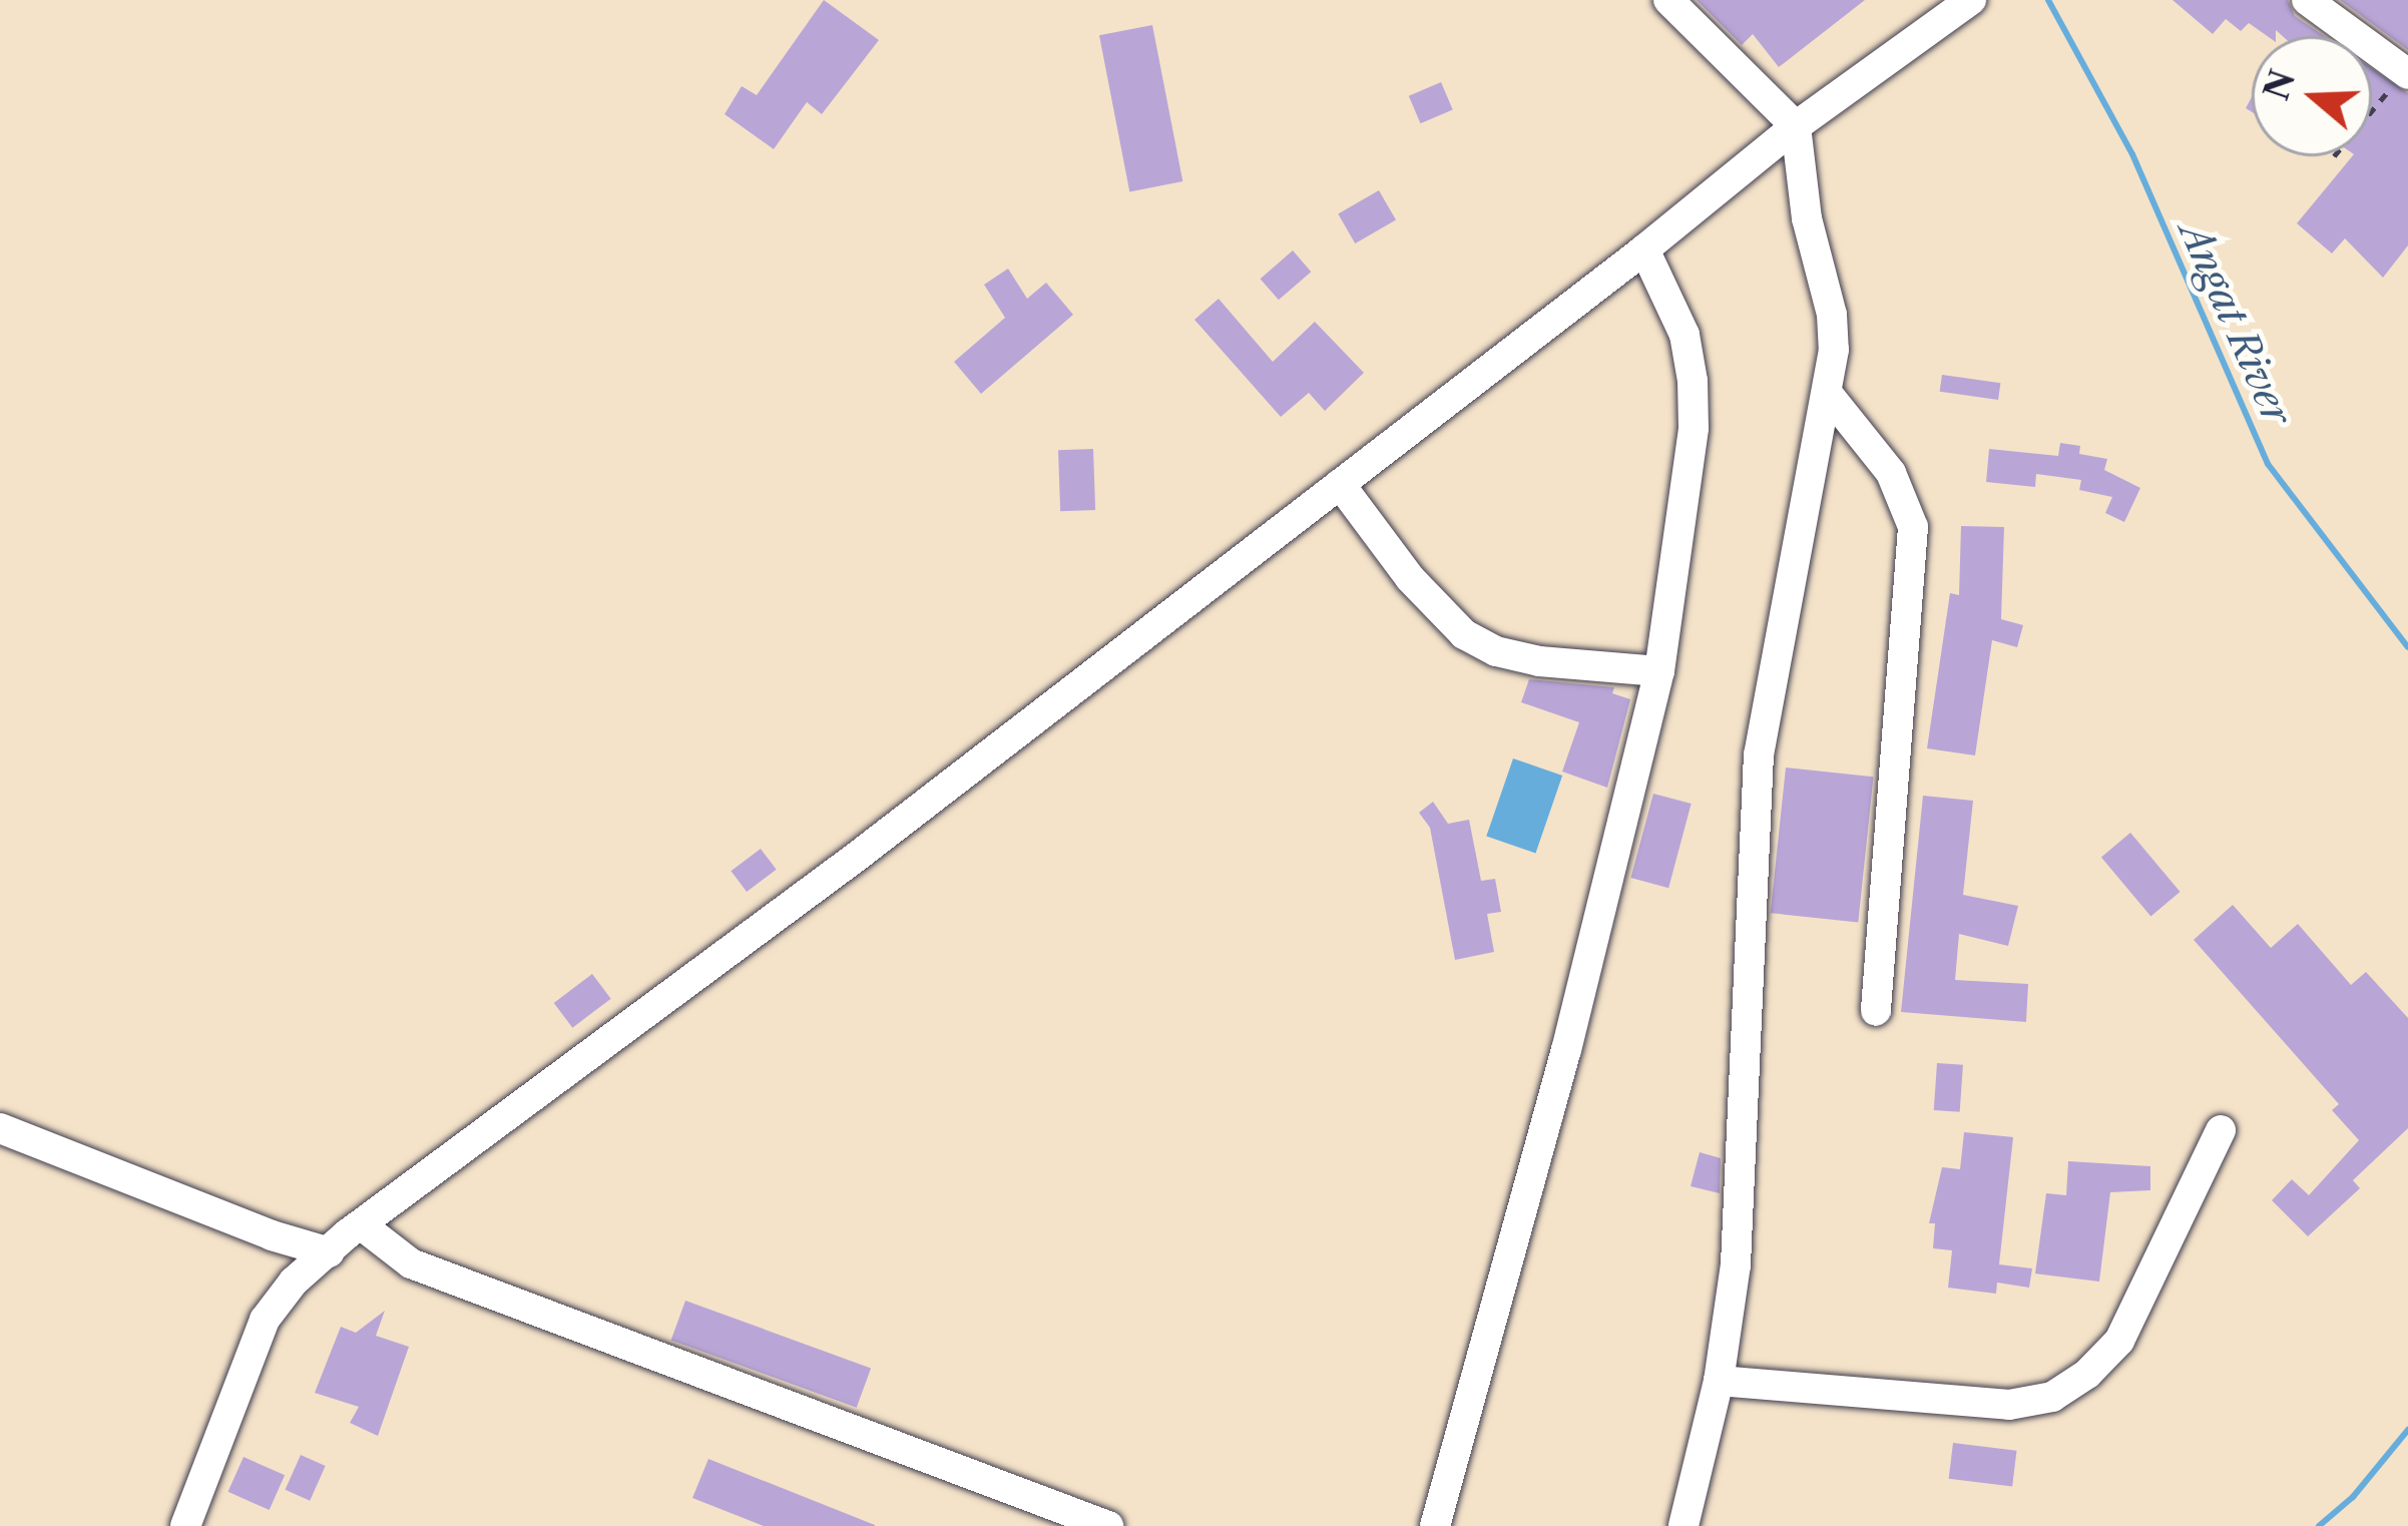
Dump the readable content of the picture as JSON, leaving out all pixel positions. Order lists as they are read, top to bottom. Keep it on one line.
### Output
{"water":["Angat River"],"north":"left"}
